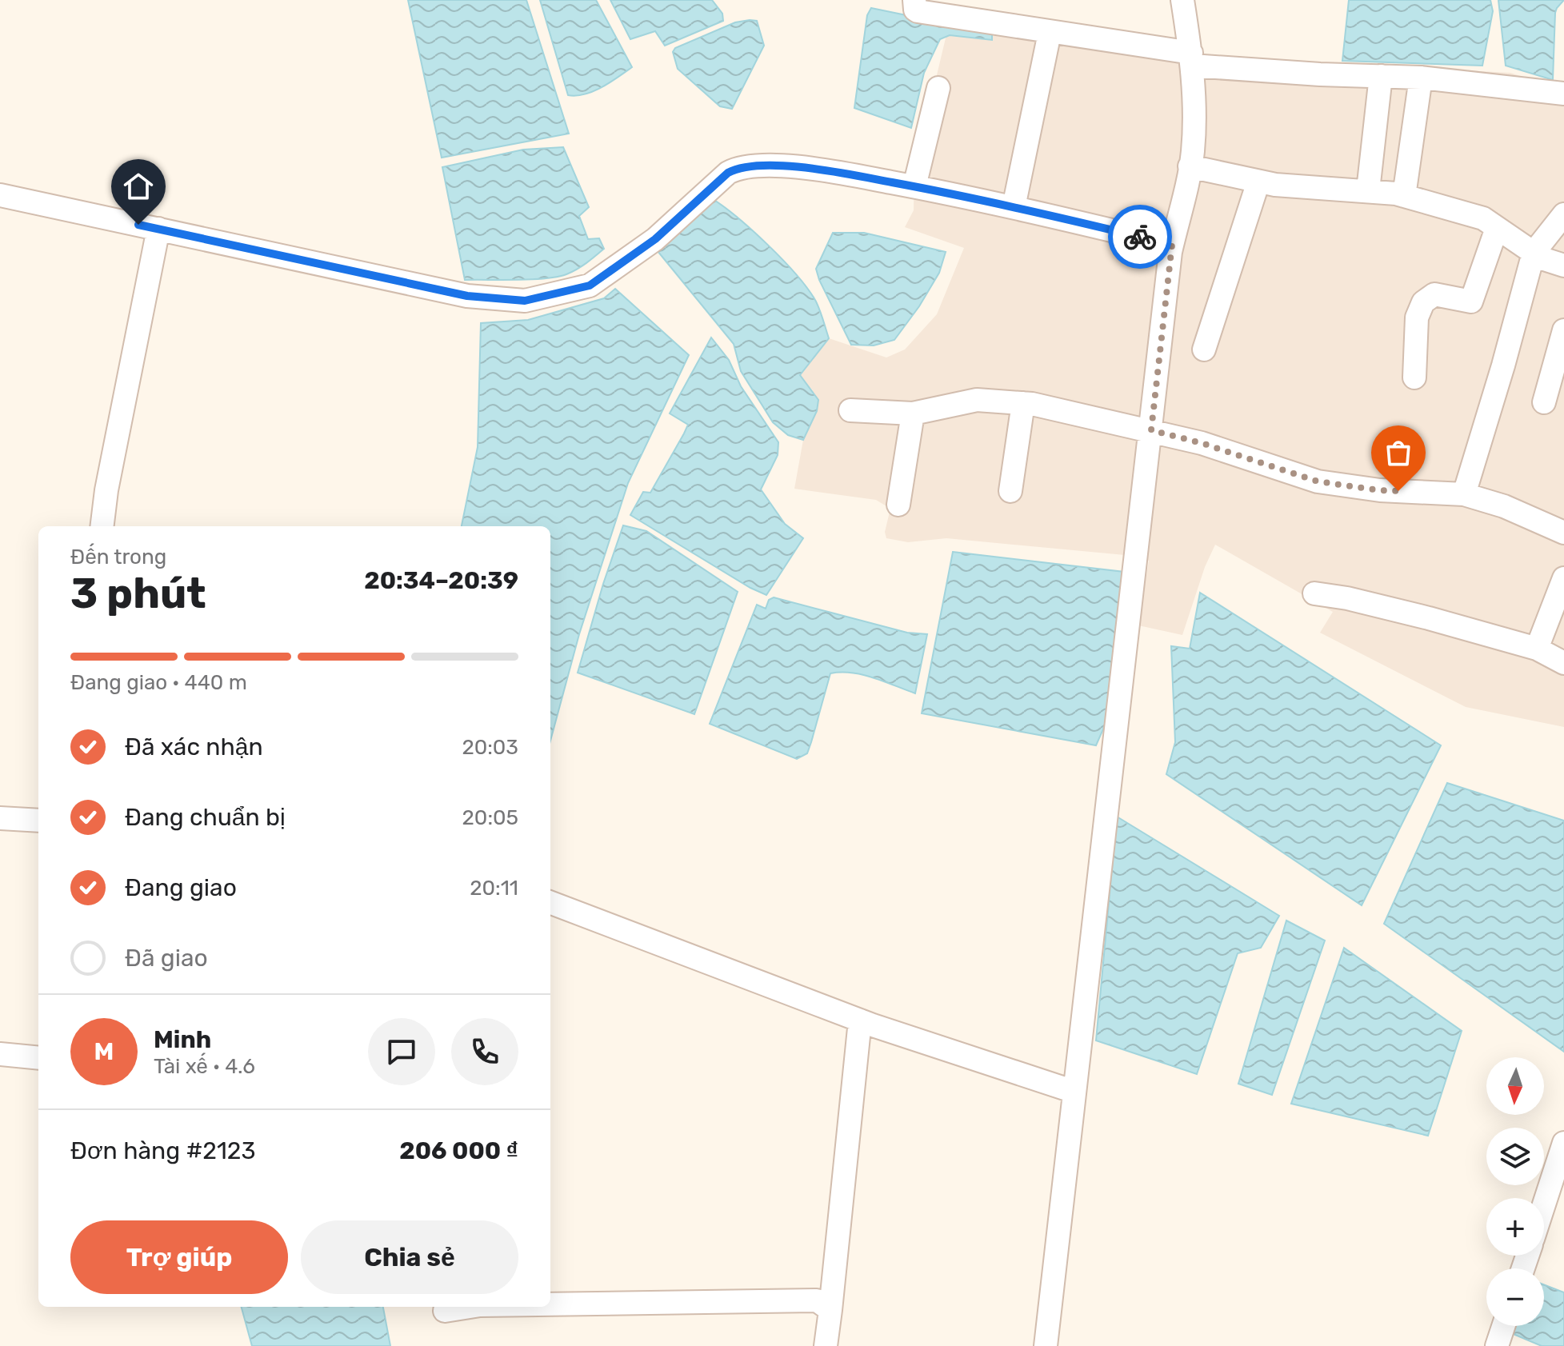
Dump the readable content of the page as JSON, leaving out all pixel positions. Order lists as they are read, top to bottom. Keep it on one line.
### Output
{"north":"bottom","page":{"heading":["3 phút","Đến trong","20:34–20:39"],"panel":["Minh","Tài xế · 4.6","Đơn hàng #2123","206 000 ₫"],"bar":"Đang giao · 440 m","list":[["Đã xác nhận","20:03"],["Đang chuẩn bị","20:05"],["Đang giao","20:11"],"Đã giao"],"round":"M","map_buttons":["+","−"],"buttons":["Trợ giúp","Chia sẻ"]}}
